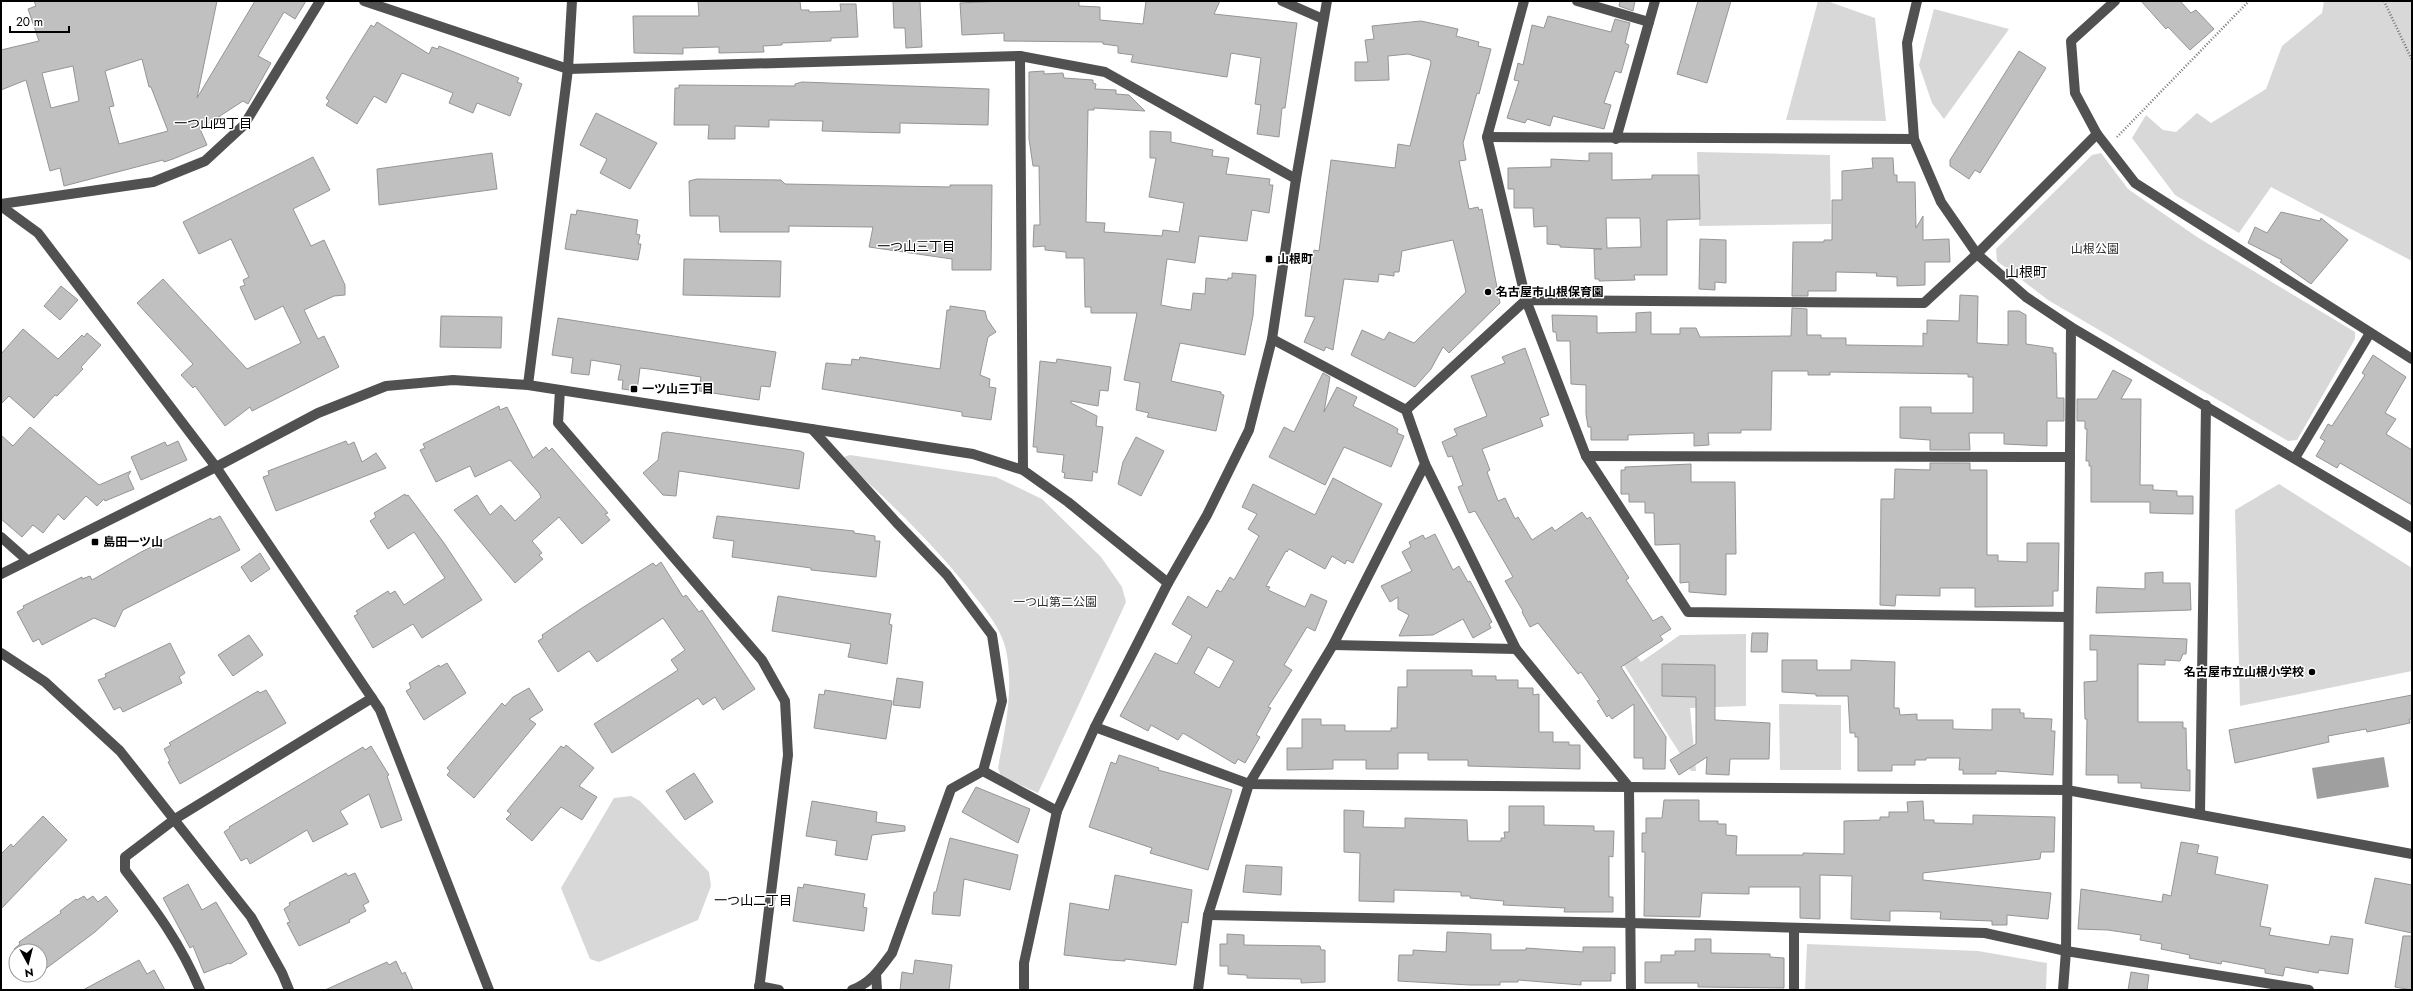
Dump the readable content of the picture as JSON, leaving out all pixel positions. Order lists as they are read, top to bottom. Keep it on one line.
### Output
{"districts":["一つ山四丁目","一つ山三丁目","山根町","一つ山二丁目"],"parks":["山根公園","一つ山第二公園"],"places":{"transit":["山根町","一ツ山三丁目","島田一ツ山"],"other":["名古屋市山根保育園","名古屋市立山根小学校"]},"scale_bar":"20 m","north":"bottom"}
